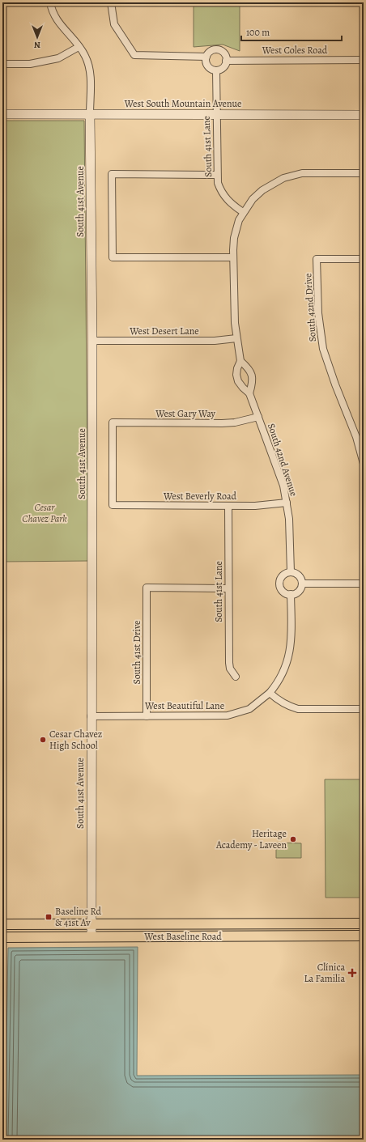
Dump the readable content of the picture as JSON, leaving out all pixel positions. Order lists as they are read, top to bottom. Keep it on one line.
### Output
{"streets":{"main road":["West Baseline Road"],"street":["West Coles Road","West South Mountain Avenue","South 41st Lane","South 41st Avenue","South 42nd Drive","West Desert Lane","West Gary Way","South 42nd Avenue","West Beverly Road","South 41st Drive","West Beautiful Lane"]},"crossings":[["West Coles Road","South 41st Lane"],["West South Mountain Avenue","South 41st Lane"],["West South Mountain Avenue","South 41st Avenue"],["South 41st Lane","South 42nd Avenue"],["South 41st Lane","West Beverly Road"],["South 41st Lane","South 41st Drive"],["South 41st Avenue","West Desert Lane"],["South 41st Avenue","West Beautiful Lane"],["South 41st Avenue","West Baseline Road"],["West Desert Lane","South 42nd Avenue"],["West Gary Way","South 42nd Avenue"],["West Gary Way","West Beverly Road"],["South 42nd Avenue","West Beverly Road"],["South 41st Drive","West Beautiful Lane"]],"parks":["Cesar Chavez Park"],"places":{"other":["Cesar Chavez High School","Heritage Academy - Laveen"],"transit":["Baseline Rd & 41st Av"],"health":["Clínica La Familia"]},"scale_bar":"100 m","north":"bottom"}
